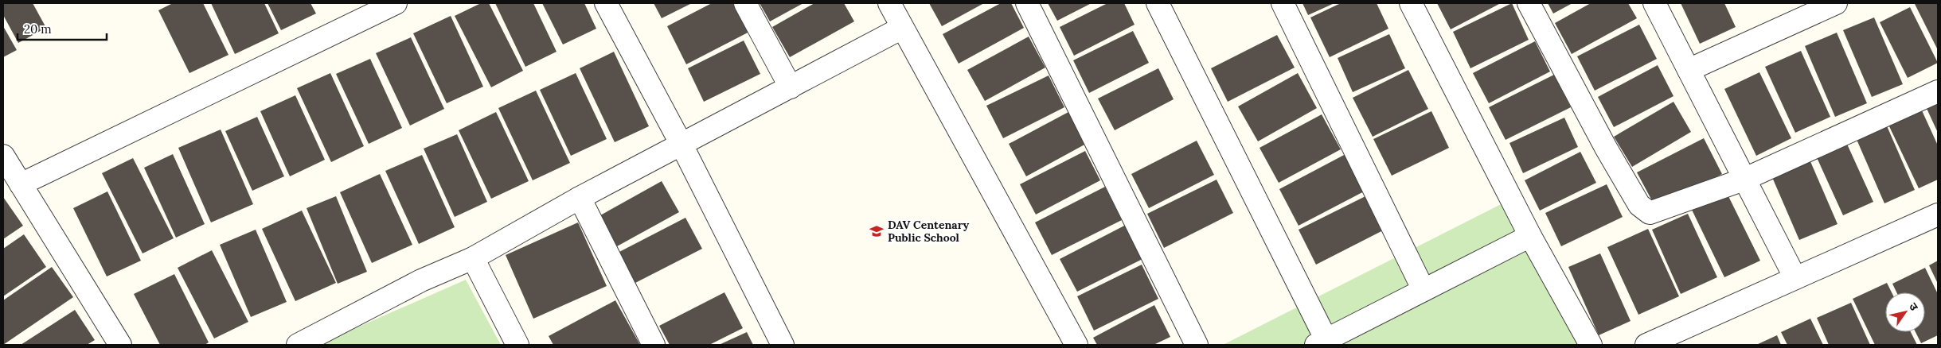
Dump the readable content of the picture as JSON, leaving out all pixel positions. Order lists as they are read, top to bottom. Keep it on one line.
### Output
{"places":{"school or university":["DAV Centenary Public School"]},"scale_bar":"20 m","north":"top right"}
